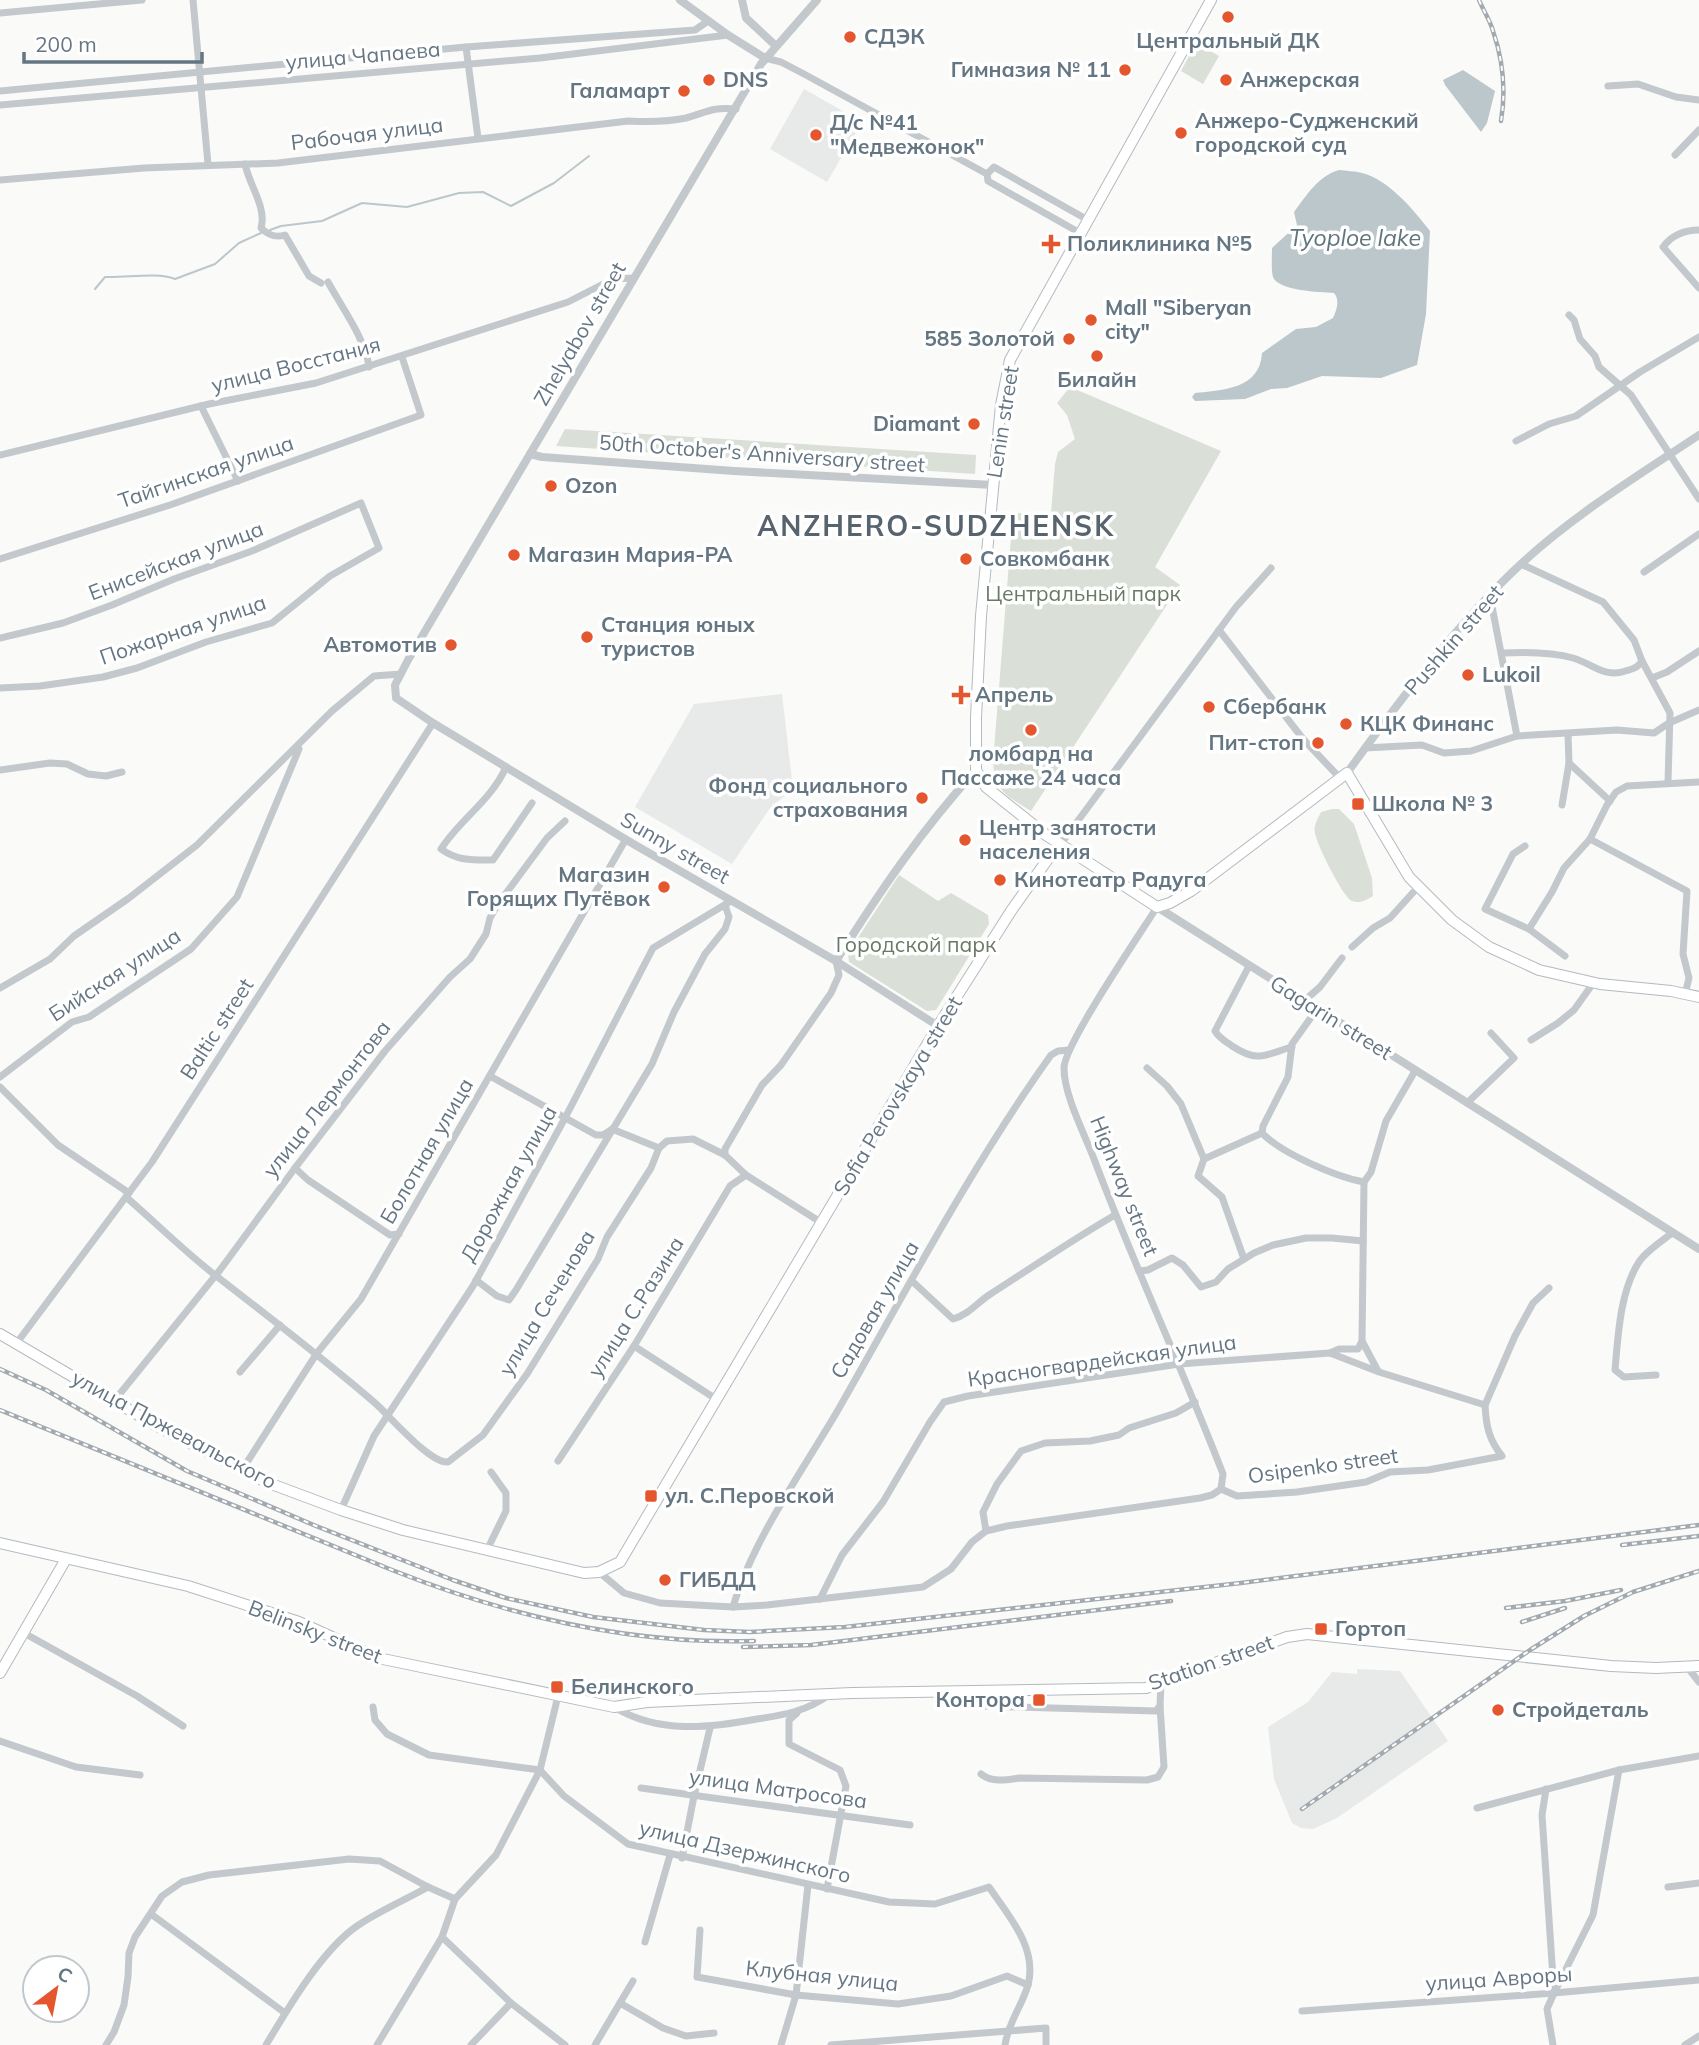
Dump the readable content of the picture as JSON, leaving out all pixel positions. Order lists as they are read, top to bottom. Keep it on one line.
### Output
{"streets":{"main road":["Lenin street","Pushkin street","Gagarin street","Sofia Perovskaya street","улица Пржевальского","Belinsky street","Station street"],"street":["улица Чапаева","Рабочая улица","Zhelyabov street","улица Восстания","50th October's Anniversary street","Тайгинская улица","Енисейская улица","Пожарная улица","Sunny street","Бийская улица","Baltic street","улица Лермонтова","Болотная улица","Дорожная улица","Highway street","улица Сеченова","улица С.Разина","Садовая улица","Красногвардейская улица","Osipenko street","улица Матросова","улица Дзержинского","Клубная улица","улица Авроры"]},"crossings":[["Рабочая улица","Zhelyabov street"],["Zhelyabov street","улица Восстания"],["Zhelyabov street","50th October's Anniversary street"],["Zhelyabov street","Sunny street"],["Zhelyabov street","Бийская улица"],["улица Восстания","Тайгинская улица"],["Lenin street","50th October's Anniversary street"],["Lenin street","Gagarin street"],["Енисейская улица","Пожарная улица"],["Pushkin street","Gagarin street"],["Pushkin street","Highway street"],["Sunny street","Baltic street"],["Sunny street","Sofia Perovskaya street"],["Sunny street","Болотная улица"],["Sunny street","Дорожная улица"],["Gagarin street","Sofia Perovskaya street"],["Gagarin street","Highway street"],["Baltic street","улица Пржевальского"],["Sofia Perovskaya street","улица Пржевальского"],["улица Лермонтова","улица Пржевальского"],["Болотная улица","улица Пржевальского"],["Дорожная улица","улица Сеченова"],["Дорожная улица","улица Пржевальского"],["Highway street","Садовая улица"],["Highway street","Красногвардейская улица"],["Highway street","Osipenko street"],["Красногвардейская улица","Osipenko street"],["Belinsky street","Station street"],["улица Дзержинского","Клубная улица"]],"districts":["ANZHERO-SUDZHENSK"],"water":["Tyoploe lake"],"parks":["Центральный парк","Городской парк"],"places":{"other":["Центральный ДК","СДЭК","Гимназия № 11","DNS","Анжерская","Галамарт","Анжеро-Судженский городской суд","Д/с №41 \"Медвежонок\"","Mall \"Siberyan city\"","585 Золотой","Билайн","Diamant","Ozon","Магазин Мария-РА","Совкомбанк","Станция юных туристов","Автомотив","Lukoil","Сбербанк","КЦК Финанс","ломбард на Пассаже 24 часа","Пит-стоп","Фонд социального страхования","Центр занятости населения","Кинотеатр Радуга","Магазин Горящих Путёвок","ГИБДД","Стройдеталь"],"health":["Поликлиника №5","Апрель"],"transit":["Школа № 3","ул. С.Перовской","Гортоп","Белинского","Контора"]},"scale_bar":"200 m","north":"top right"}
